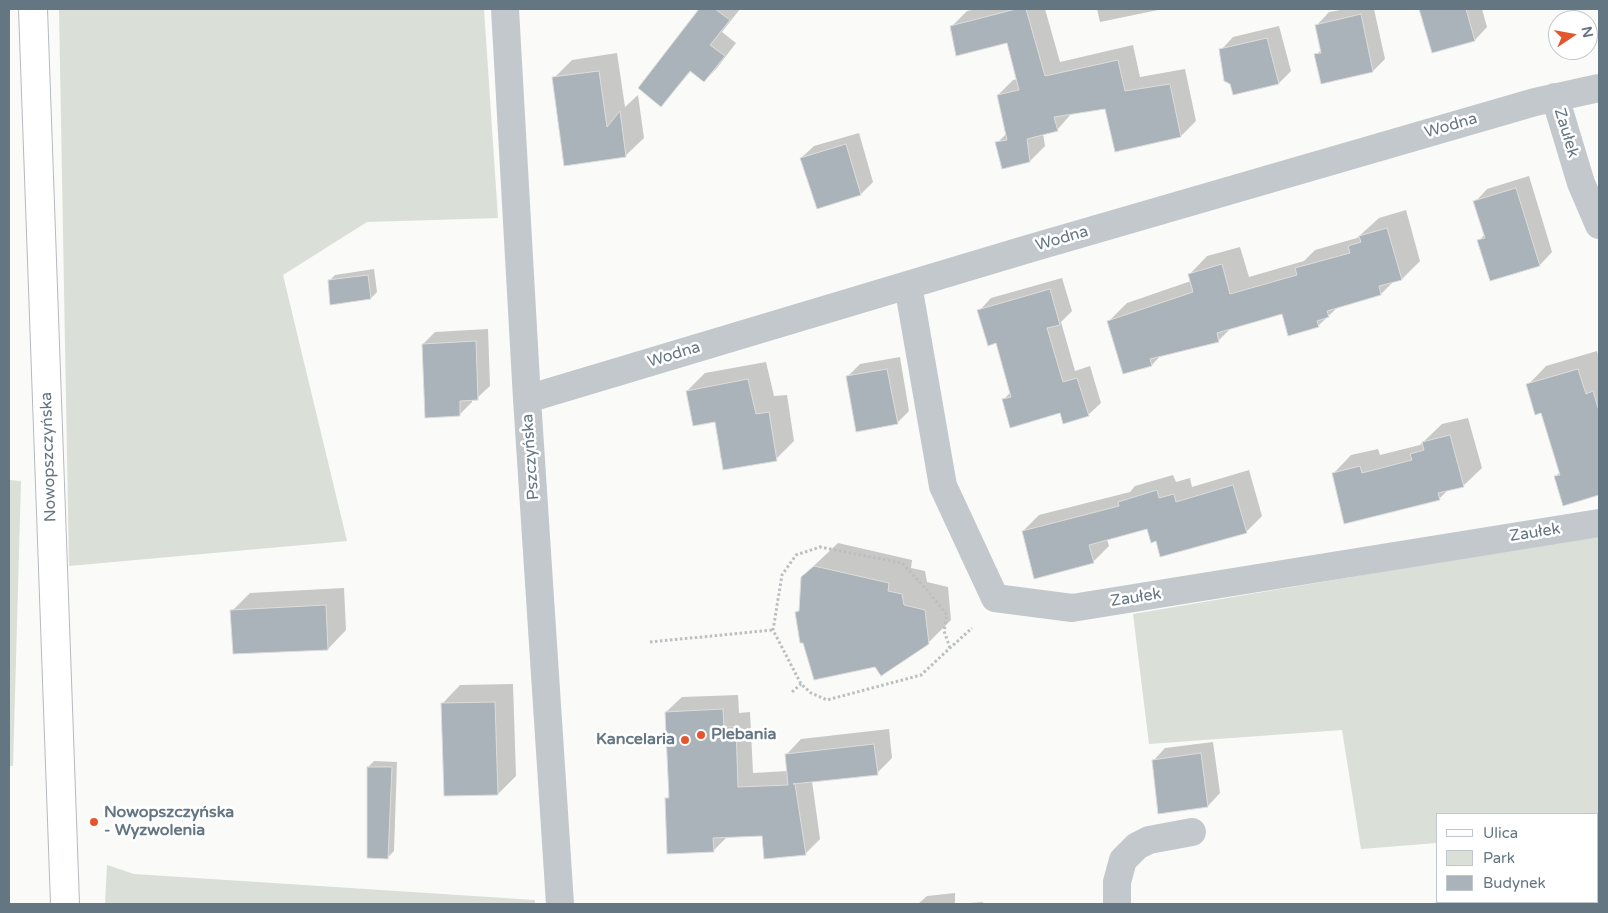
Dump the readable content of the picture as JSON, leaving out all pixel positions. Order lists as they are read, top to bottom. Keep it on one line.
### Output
{"streets":{"main road":["Nowopszczyńska"],"street":["Wodna","Zaułek","Pszczyńska"]},"crossings":[["Wodna","Zaułek"],["Wodna","Pszczyńska"]],"places":["Plebania","Kancelaria","Nowopszczyńska - Wyzwolenia"],"legend":["Ulica","Park","Budynek"],"north":"right"}
